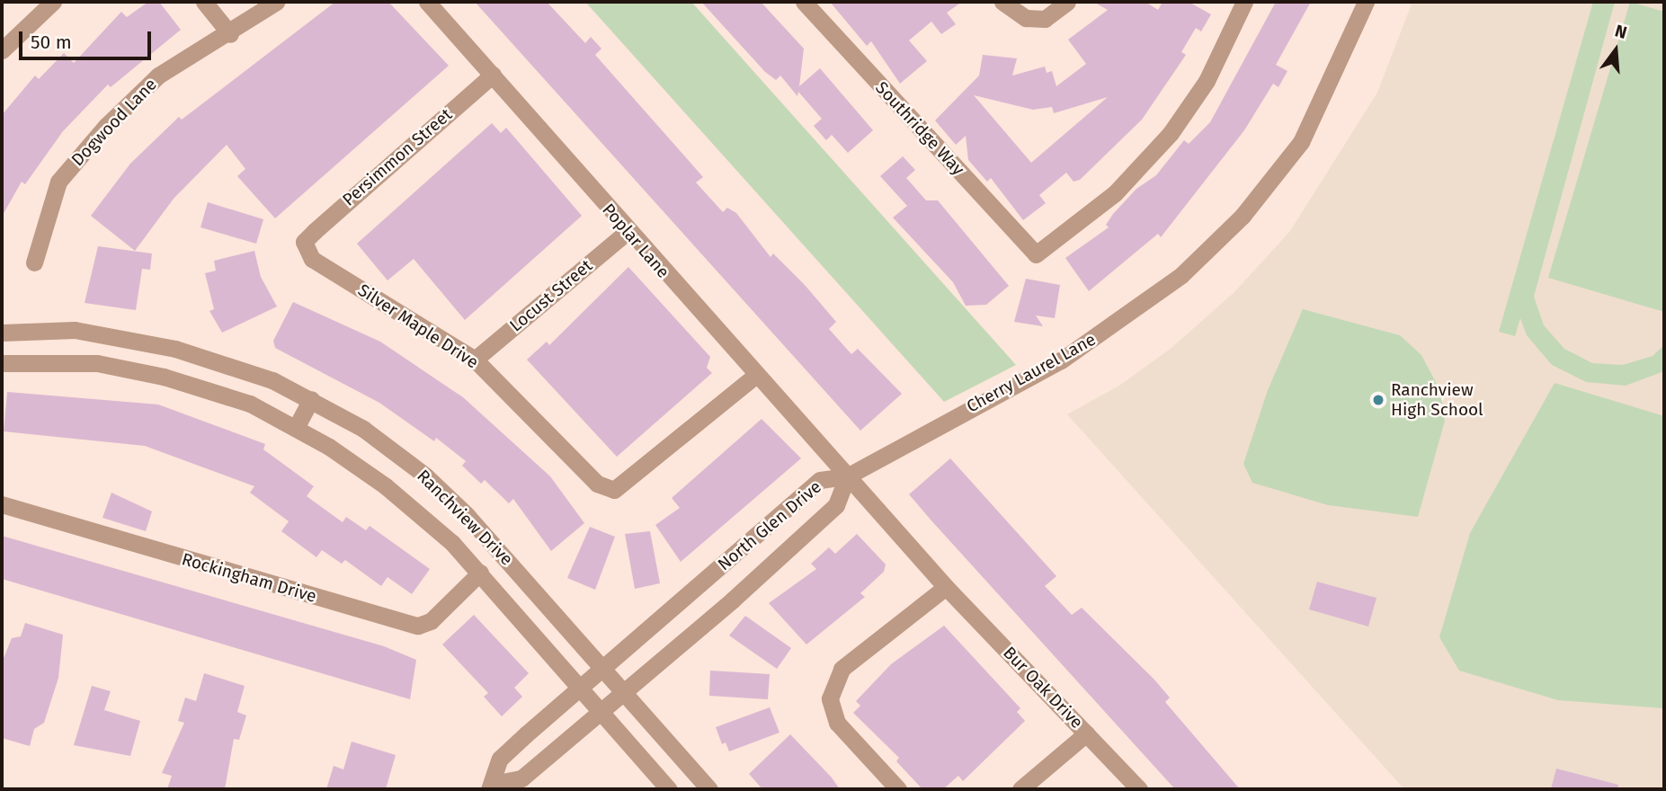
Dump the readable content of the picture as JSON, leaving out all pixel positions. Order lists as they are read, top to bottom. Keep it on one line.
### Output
{"streets":{"street":["Dogwood Lane","Southridge Way","Persimmon Street","Poplar Lane","Locust Street","Silver Maple Drive","Cherry Laurel Lane","Ranchview Drive","North Glen Drive","Rockingham Drive","Bur Oak Drive"]},"crossings":[["Persimmon Street","Poplar Lane"],["Persimmon Street","Silver Maple Drive"],["Poplar Lane","Locust Street"],["Poplar Lane","Silver Maple Drive"],["Poplar Lane","Cherry Laurel Lane"],["Poplar Lane","North Glen Drive"],["Poplar Lane","Bur Oak Drive"],["Locust Street","Silver Maple Drive"],["Cherry Laurel Lane","North Glen Drive"],["Cherry Laurel Lane","Bur Oak Drive"],["Ranchview Drive","North Glen Drive"],["Ranchview Drive","Rockingham Drive"],["North Glen Drive","Bur Oak Drive"]],"places":["Ranchview High School"],"scale_bar":"50 m","north":"top"}
